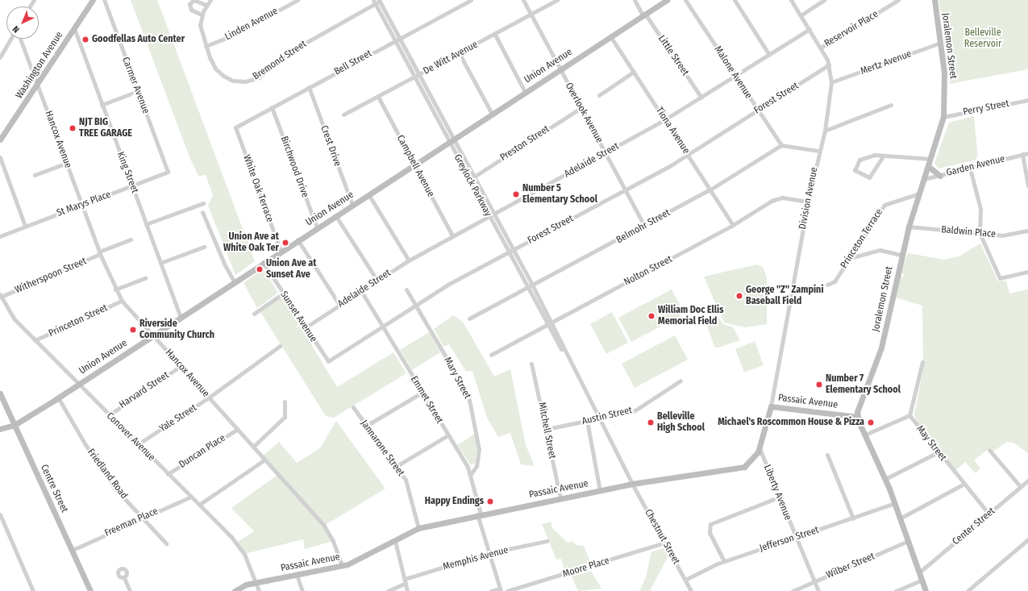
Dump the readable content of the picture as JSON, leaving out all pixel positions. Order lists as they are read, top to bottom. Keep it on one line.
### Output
{"streets":{"street":["Linden Avenue","Reservoir Place","Joralemon Street","Little Street","De Witt Avenue","Bremond Street","Bell Street","Mertz Avenue","Washington Avenue","Union Avenue","Malone Avenue","Carmer Avenue","Forest Street","Perry Street","Overlook Avenue","Tiona Avenue","Hancox Avenue","Preston Street","Crest Drive","Adelaide Street","Campbell Avenue","Garden Avenue","Birchwood Drive","King Street","Greylock Parkway","White Oak Terrace","Division Avenue","St Marys Place","Belmohr Street","Baldwin Place","Princeton Terrace","Nolton Street","Witherspoon Street","Sunset Avenue","Princeton Street","Mary Street","Harvard Street","Emmet Street","Passaic Avenue","Austin Street","Yale Street","Mitchell Street","Conover Avenue","May Street","Jannarone Street","Duncan Place","Friedland Road","Centre Street","Liberty Avenue","Freeman Place","Center Street","Chestnut Street","Jefferson Street","Memphis Avenue","Wilber Street","Moore Place"]},"crossings":[["Linden Avenue","Bremond Street"],["Reservoir Place","Division Avenue"],["Joralemon Street","Mertz Avenue"],["Joralemon Street","Perry Street"],["Joralemon Street","Garden Avenue"],["Joralemon Street","Baldwin Place"],["Joralemon Street","Princeton Terrace"],["Joralemon Street","Passaic Avenue"],["Little Street","Union Avenue"],["Little Street","Adelaide Street"],["De Witt Avenue","Overlook Avenue"],["De Witt Avenue","Campbell Avenue"],["De Witt Avenue","Greylock Parkway"],["Bremond Street","Greylock Parkway"],["Bell Street","Crest Drive"],["Bell Street","Birchwood Drive"],["Bell Street","Greylock Parkway"],["Bell Street","White Oak Terrace"],["Mertz Avenue","Division Avenue"],["Washington Avenue","Hancox Avenue"],["Washington Avenue","King Street"],["Union Avenue","Overlook Avenue"],["Union Avenue","Tiona Avenue"],["Union Avenue","Hancox Avenue"],["Union Avenue","Crest Drive"],["Union Avenue","Campbell Avenue"],["Union Avenue","Birchwood Drive"],["Union Avenue","King Street"],["Union Avenue","Greylock Parkway"],["Union Avenue","White Oak Terrace"],["Union Avenue","Sunset Avenue"],["Union Avenue","Conover Avenue"],["Union Avenue","Friedland Road"],["Union Avenue","Centre Street"],["Malone Avenue","Forest Street"],["Malone Avenue","Adelaide Street"],["Malone Avenue","Belmohr Street"],["Carmer Avenue","St Marys Place"],["Forest Street","Overlook Avenue"],["Forest Street","Tiona Avenue"],["Forest Street","Greylock Parkway"],["Forest Street","Division Avenue"],["Forest Street","Sunset Avenue"],["Forest Street","Mary Street"],["Forest Street","Emmet Street"],["Overlook Avenue","Preston Street"],["Overlook Avenue","Adelaide Street"],["Overlook Avenue","Belmohr Street"],["Tiona Avenue","Adelaide Street"],["Tiona Avenue","Belmohr Street"],["Tiona Avenue","Nolton Street"],["Hancox Avenue","St Marys Place"],["Hancox Avenue","Witherspoon Street"],["Hancox Avenue","Princeton Street"],["Hancox Avenue","Harvard Street"],["Hancox Avenue","Passaic Avenue"],["Hancox Avenue","Yale Street"],["Hancox Avenue","Duncan Place"],["Preston Street","Greylock Parkway"],["Adelaide Street","Campbell Avenue"],["Adelaide Street","Greylock Parkway"],["Adelaide Street","Division Avenue"],["Adelaide Street","Sunset Avenue"],["Adelaide Street","Emmet Street"],["King Street","St Marys Place"],["Greylock Parkway","Belmohr Street"],["Greylock Parkway","Nolton Street"],["Greylock Parkway","Passaic Avenue"],["Greylock Parkway","Austin Street"],["Greylock Parkway","Chestnut Street"],["Division Avenue","Nolton Street"],["Division Avenue","Passaic Avenue"],["Witherspoon Street","Conover Avenue"],["Princeton Street","Conover Avenue"],["Mary Street","Emmet Street"],["Harvard Street","Conover Avenue"],["Emmet Street","Passaic Avenue"],["Emmet Street","Memphis Avenue"],["Passaic Avenue","Mitchell Street"],["Passaic Avenue","Conover Avenue"],["Passaic Avenue","Jannarone Street"],["Passaic Avenue","Liberty Avenue"],["Passaic Avenue","Chestnut Street"],["Austin Street","Mitchell Street"],["Yale Street","Conover Avenue"],["Conover Avenue","Duncan Place"],["Conover Avenue","Freeman Place"],["May Street","Center Street"],["Friedland Road","Freeman Place"],["Centre Street","Freeman Place"],["Liberty Avenue","Jefferson Street"],["Liberty Avenue","Wilber Street"],["Chestnut Street","Jefferson Street"],["Chestnut Street","Moore Place"]],"parks":["Belleville Reservoir"],"places":["Goodfellas Auto Center","NJT BIG TREE GARAGE","Number 5 Elementary School","Union Ave at White Oak Ter","Union Ave at Sunset Ave","George \"Z\" Zampini Baseball Field","William Doc Ellis Memorial Field","Riverside Community Church","Number 7 Elementary School","Belleville High School","Michael's Roscommon House & Pizza","Happy Endings"],"north":"bottom left"}
